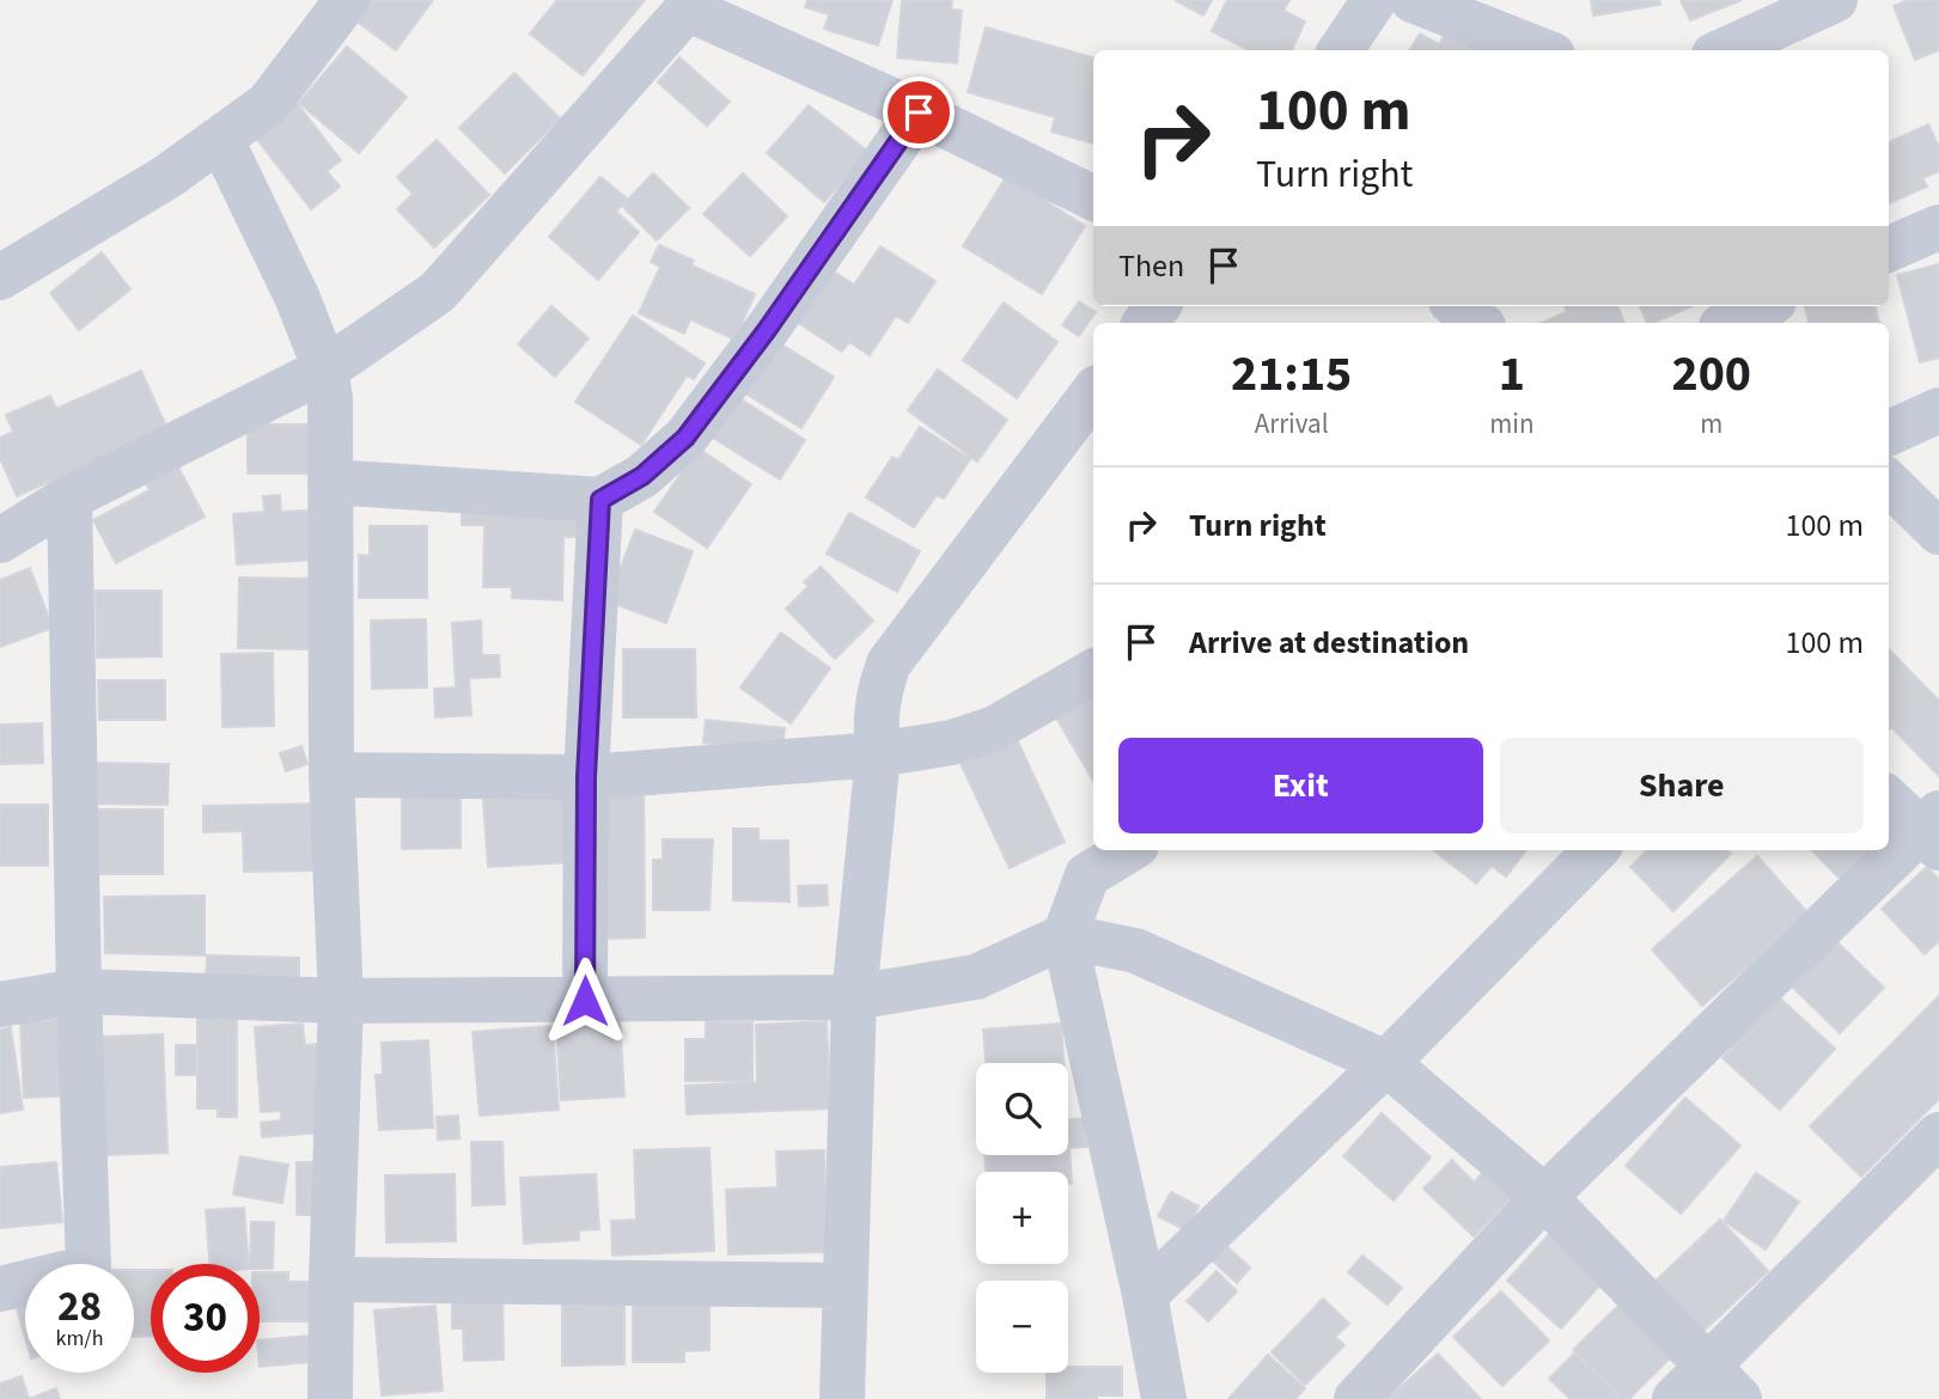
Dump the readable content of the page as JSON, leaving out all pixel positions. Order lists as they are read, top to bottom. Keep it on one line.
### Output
{"page":{"turn":["100 m","Turn right"],"then":"Then","eta":["21:15","Arrival","1","min","200","m"],"list":[{"name":"Turn right","value":"100 m"},{"name":"Arrive at destination","value":"100 m"}],"buttons":["Exit","Share"],"map_buttons":["+","−"],"speed":"28 km/h","limit":"30"}}
